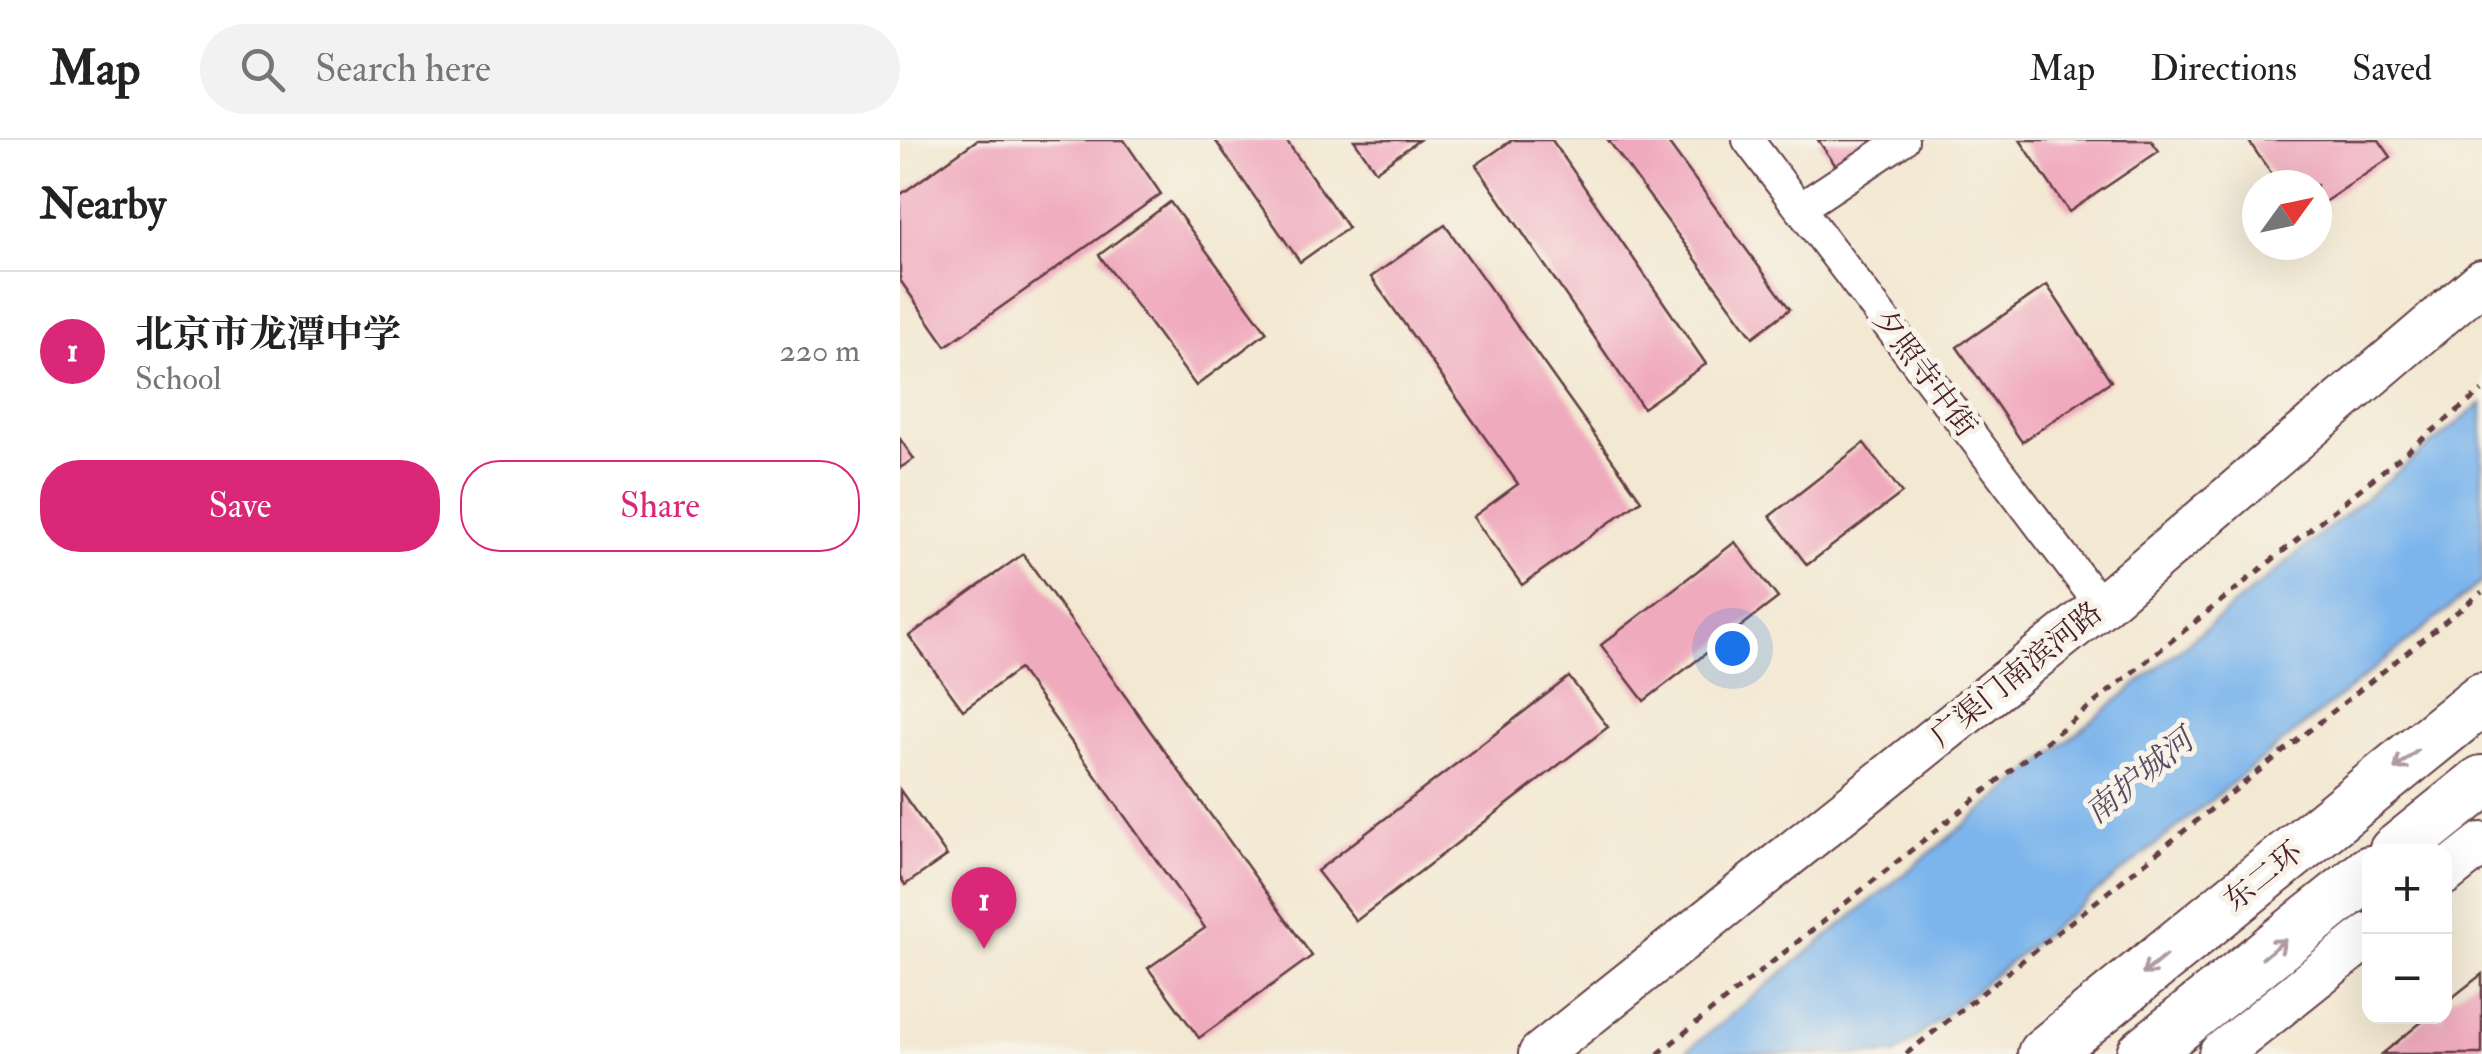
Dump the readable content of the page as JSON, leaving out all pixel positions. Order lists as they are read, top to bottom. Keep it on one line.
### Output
{"streets":{"highway":["东二环"],"street":["夕照寺中街","广渠门南滨河路"]},"crossings":[["夕照寺中街","广渠门南滨河路"]],"water":["南护城河"],"north":"top right","page":{"header":"Map","search":"Search here","nav":["Map","Directions","Saved"],"heading":"Nearby","list":[{"mark":"1","name":"北京市龙潭中学","note":"School","value":"220 m"}],"buttons":["Save","Share"],"map_buttons":["+","−"],"pins":"1"}}
